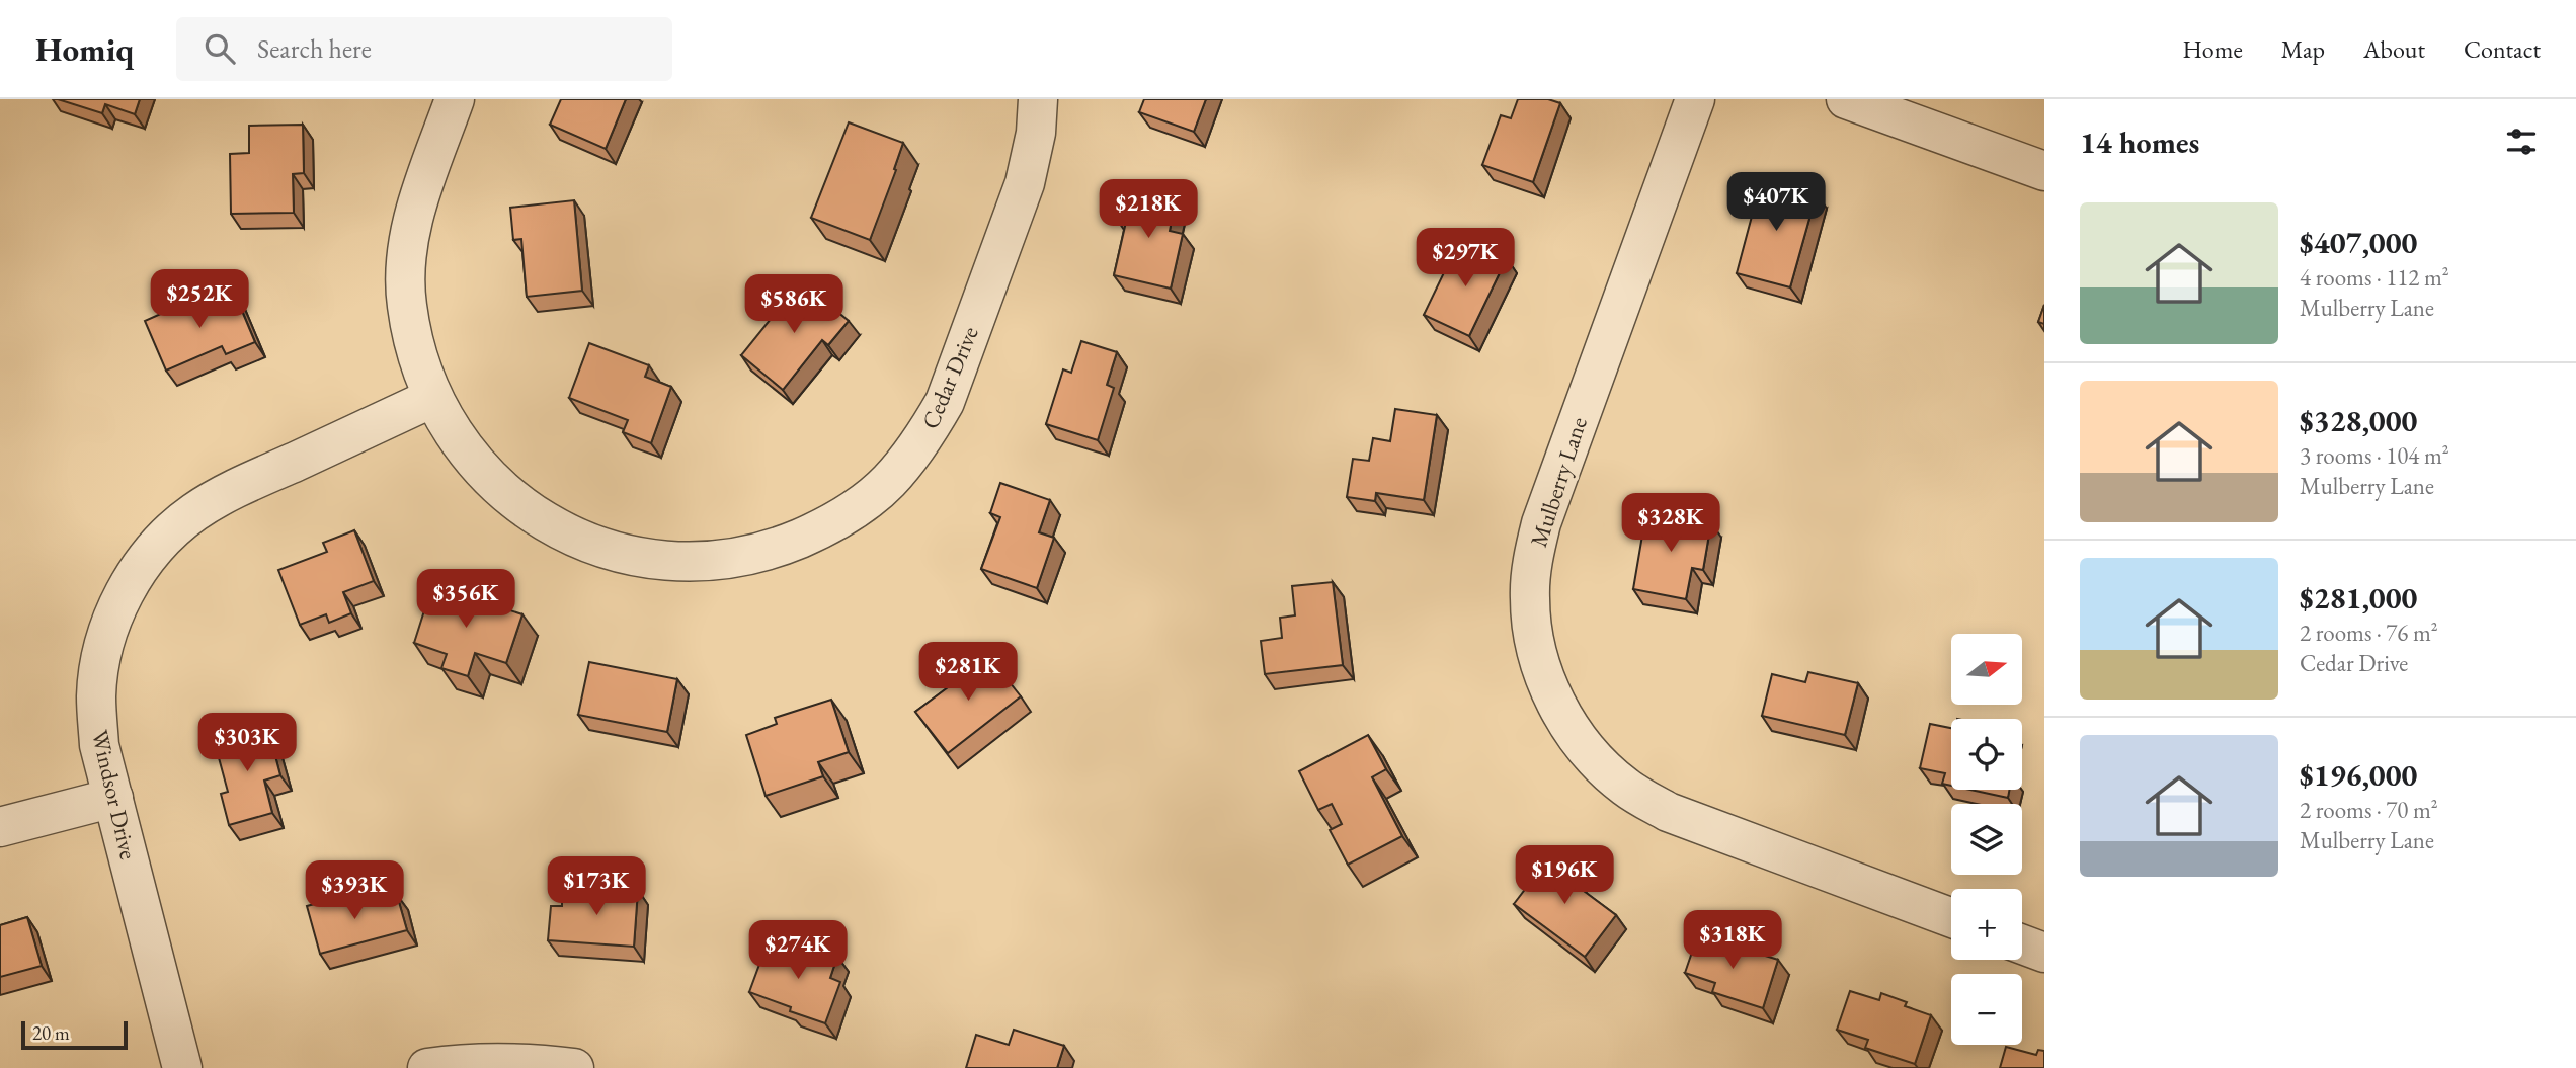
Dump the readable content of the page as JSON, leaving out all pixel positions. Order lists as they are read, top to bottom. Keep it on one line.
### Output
{"streets":{"street":["Cedar Drive","Mulberry Lane","Windsor Drive"]},"crossings":[["Cedar Drive","Windsor Drive"]],"scale_bar":"20 m","north":"right","page":{"header":"Homiq","search":"Search here","nav":["Home","Map","About","Contact"],"heading":"14 homes","price":["$407K","$218K","$297K","$252K","$586K","$328K","$356K","$281K","$303K","$196K","$173K","$393K","$318K","$274K"],"list":[{"name":"$407,000","note":"4 rooms · 112 m² · Mulberry Lane"},{"name":"$328,000","note":"3 rooms · 104 m² · Mulberry Lane"},{"name":"$281,000","note":"2 rooms · 76 m² · Cedar Drive"},{"name":"$196,000","note":"2 rooms · 70 m² · Mulberry Lane"}],"map_buttons":["+","−"],"scale":"20 m"}}
